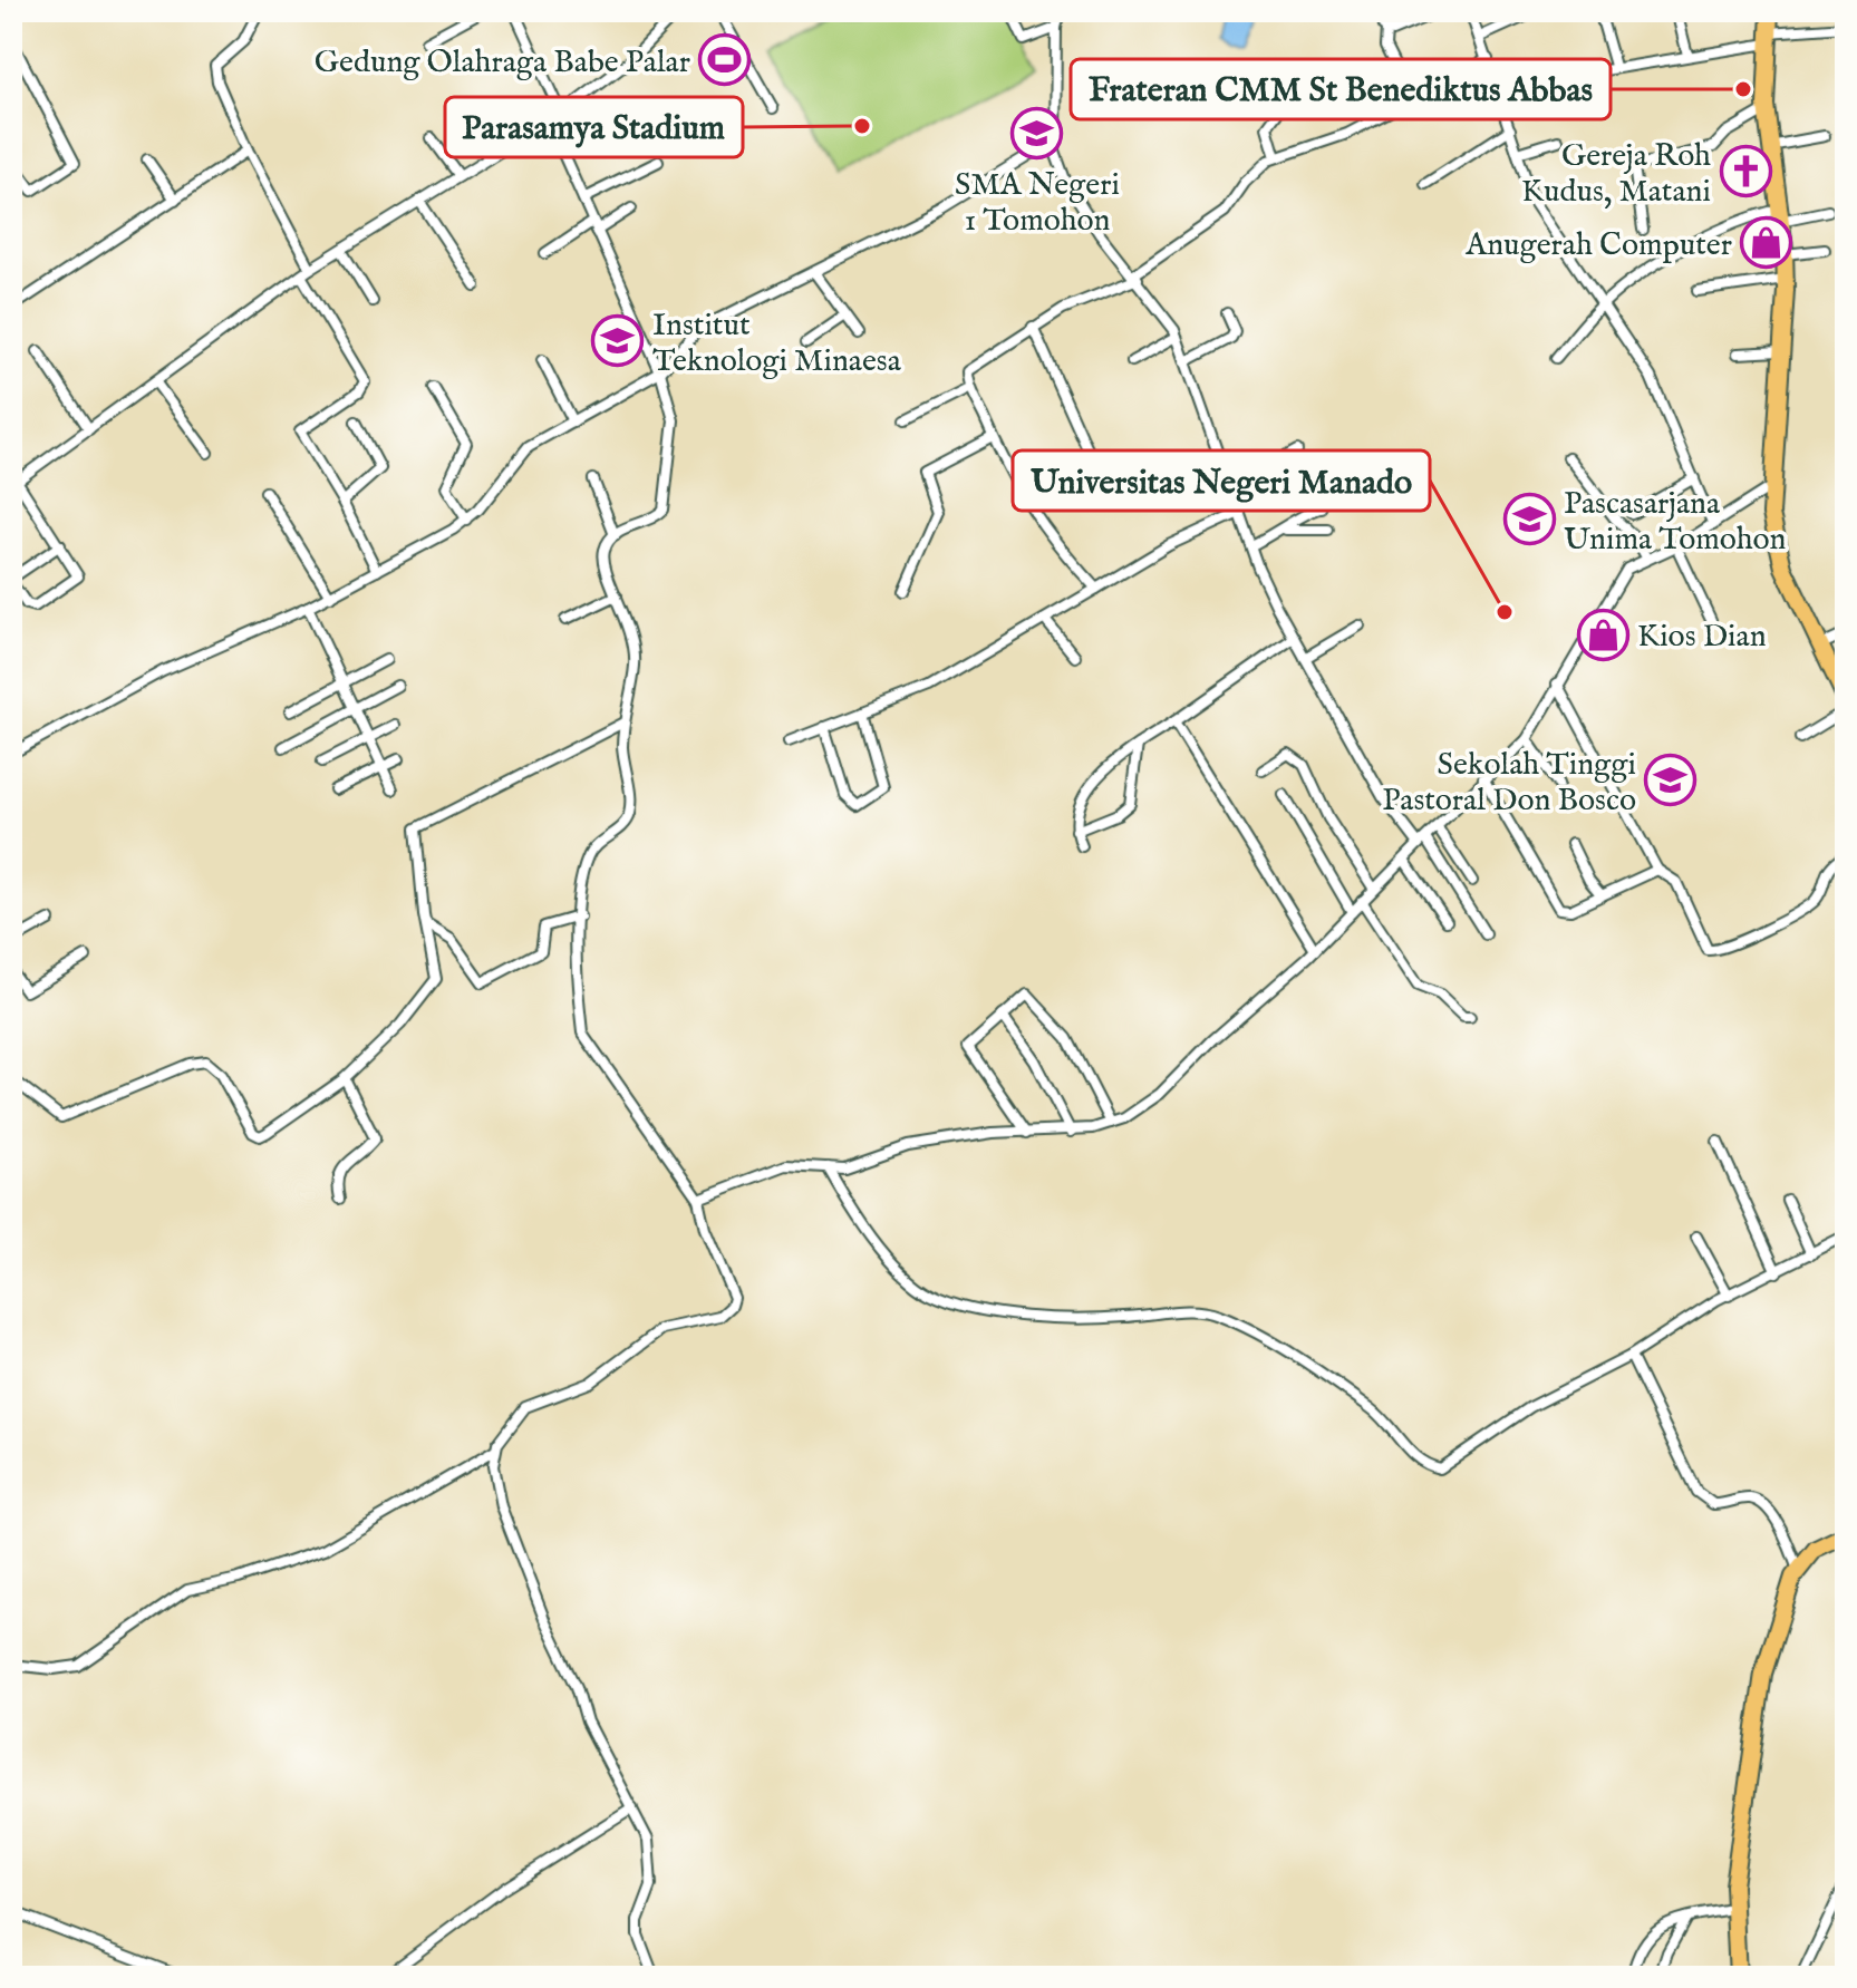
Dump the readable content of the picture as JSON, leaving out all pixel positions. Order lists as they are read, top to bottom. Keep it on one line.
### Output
{"places":{"sports":["Gedung Olahraga Babe Palar"],"other":["Frateran CMM St Benediktus Abbas","Parasamya Stadium","Universitas Negeri Manado"],"school or university":["SMA Negeri 1 Tomohon","Institut Teknologi Minaesa","Pascasarjana Unima Tomohon","Sekolah Tinggi Pastoral Don Bosco"],"church":["Gereja Roh Kudus, Matani"],"shop":["Anugerah Computer","Kios Dian"]}}
